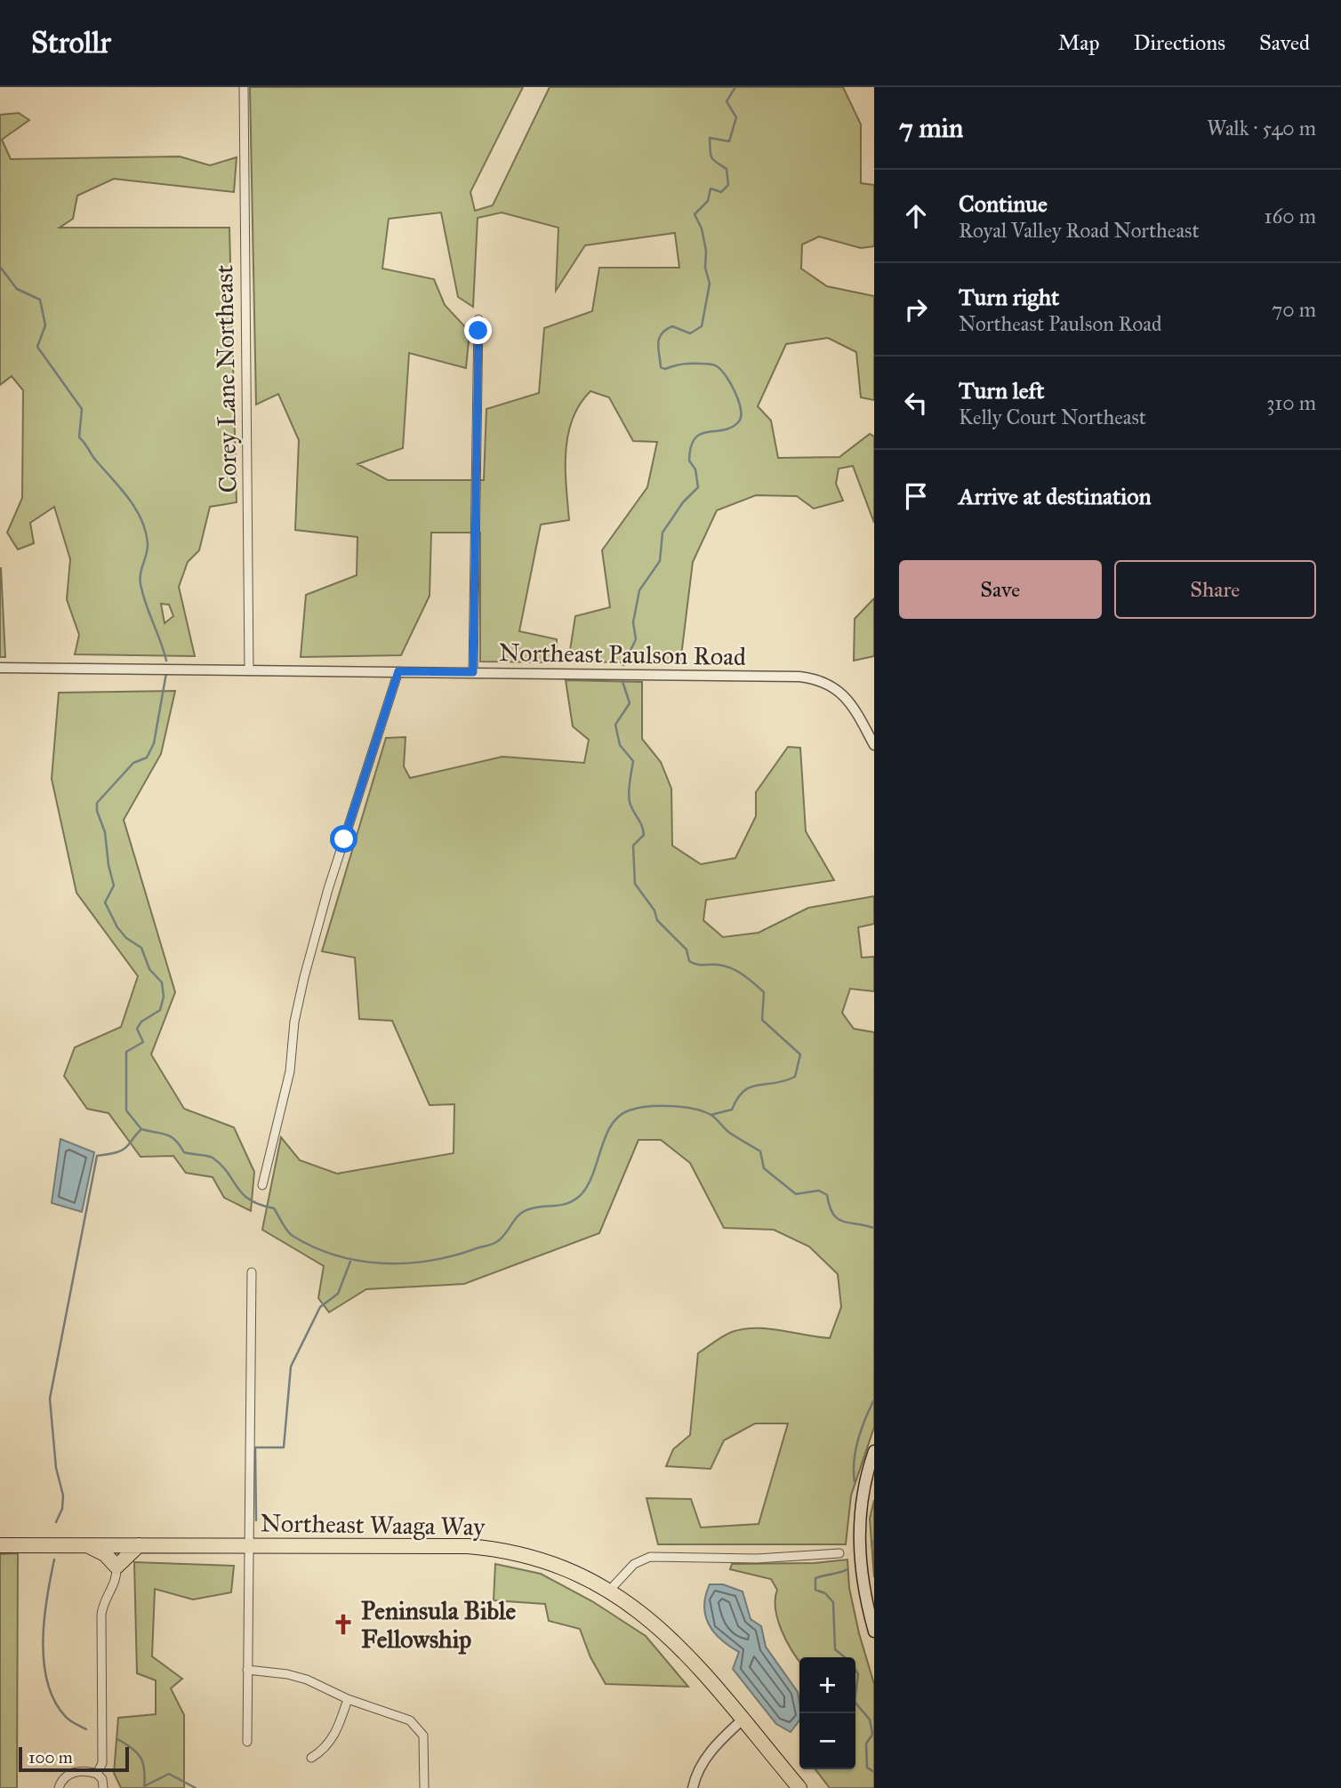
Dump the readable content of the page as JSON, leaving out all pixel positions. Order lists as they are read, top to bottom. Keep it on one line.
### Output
{"streets":{"highway":["Northeast Waaga Way"],"street":["Corey Lane Northeast","Northeast Paulson Road"]},"crossings":[["Corey Lane Northeast","Northeast Paulson Road"]],"places":{"church":["Peninsula Bible Fellowship"]},"scale_bar":"100 m","page":{"header":"Strollr","nav":["Map","Directions","Saved"],"heading":["7 min","Walk · 540 m"],"list":[["Continue","Royal Valley Road Northeast","160 m"],["Turn right","Northeast Paulson Road","70 m"],["Turn left","Kelly Court Northeast","310 m"],"Arrive at destination"],"buttons":["Save","Share"],"map_buttons":["+","−"],"scale":"100 m"}}
